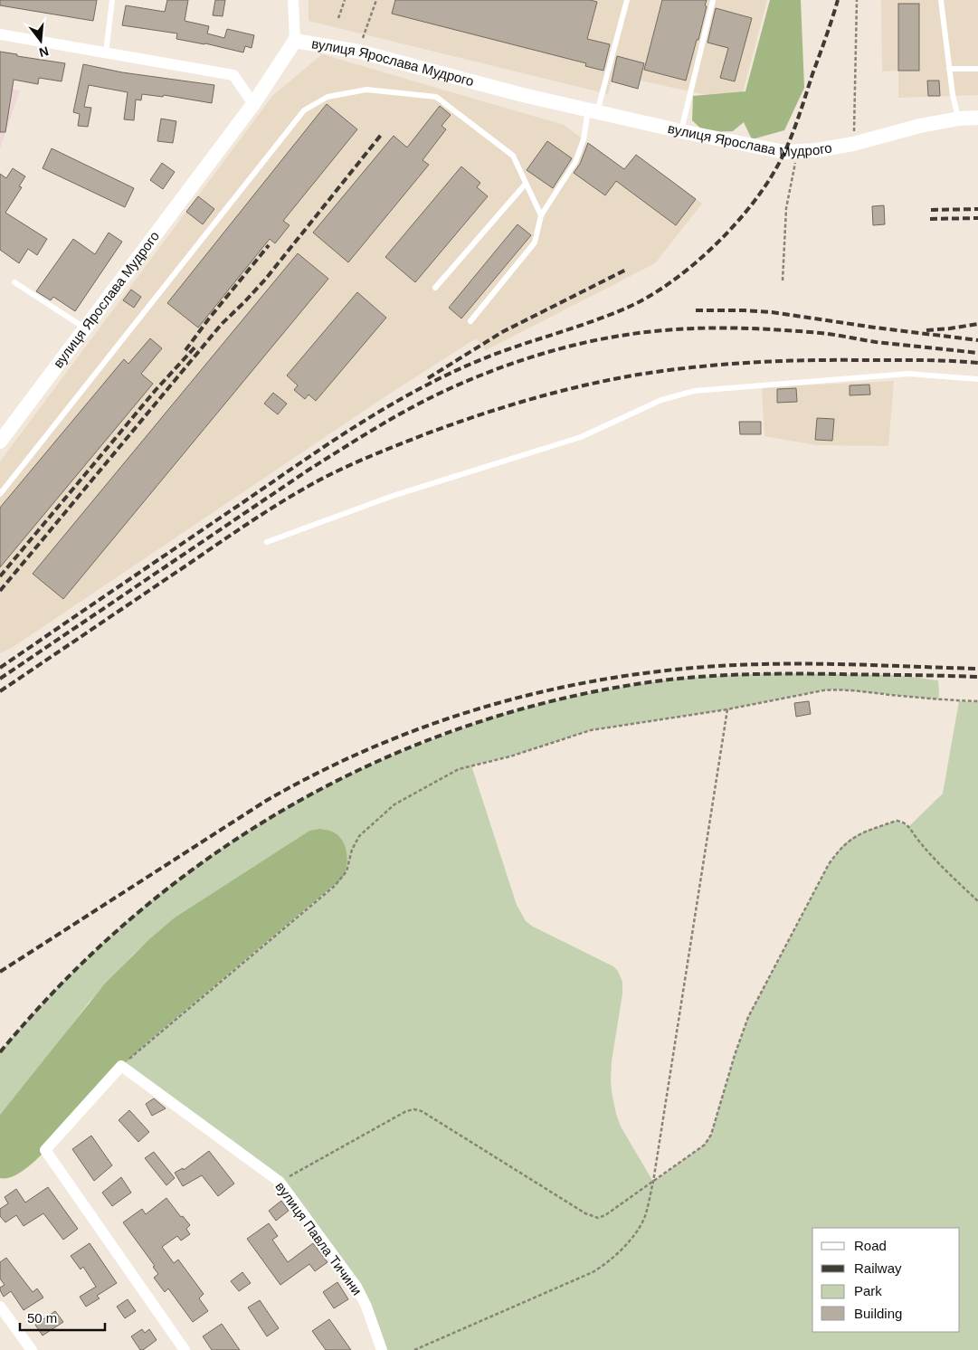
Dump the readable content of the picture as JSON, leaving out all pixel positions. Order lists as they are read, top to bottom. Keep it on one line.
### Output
{"streets":{"street":["вулиця Ярослава Мудрого","вулиця Павла Тичини"]},"legend":["Road","Railway","Park","Building"],"scale_bar":"50 m","north":"bottom"}
